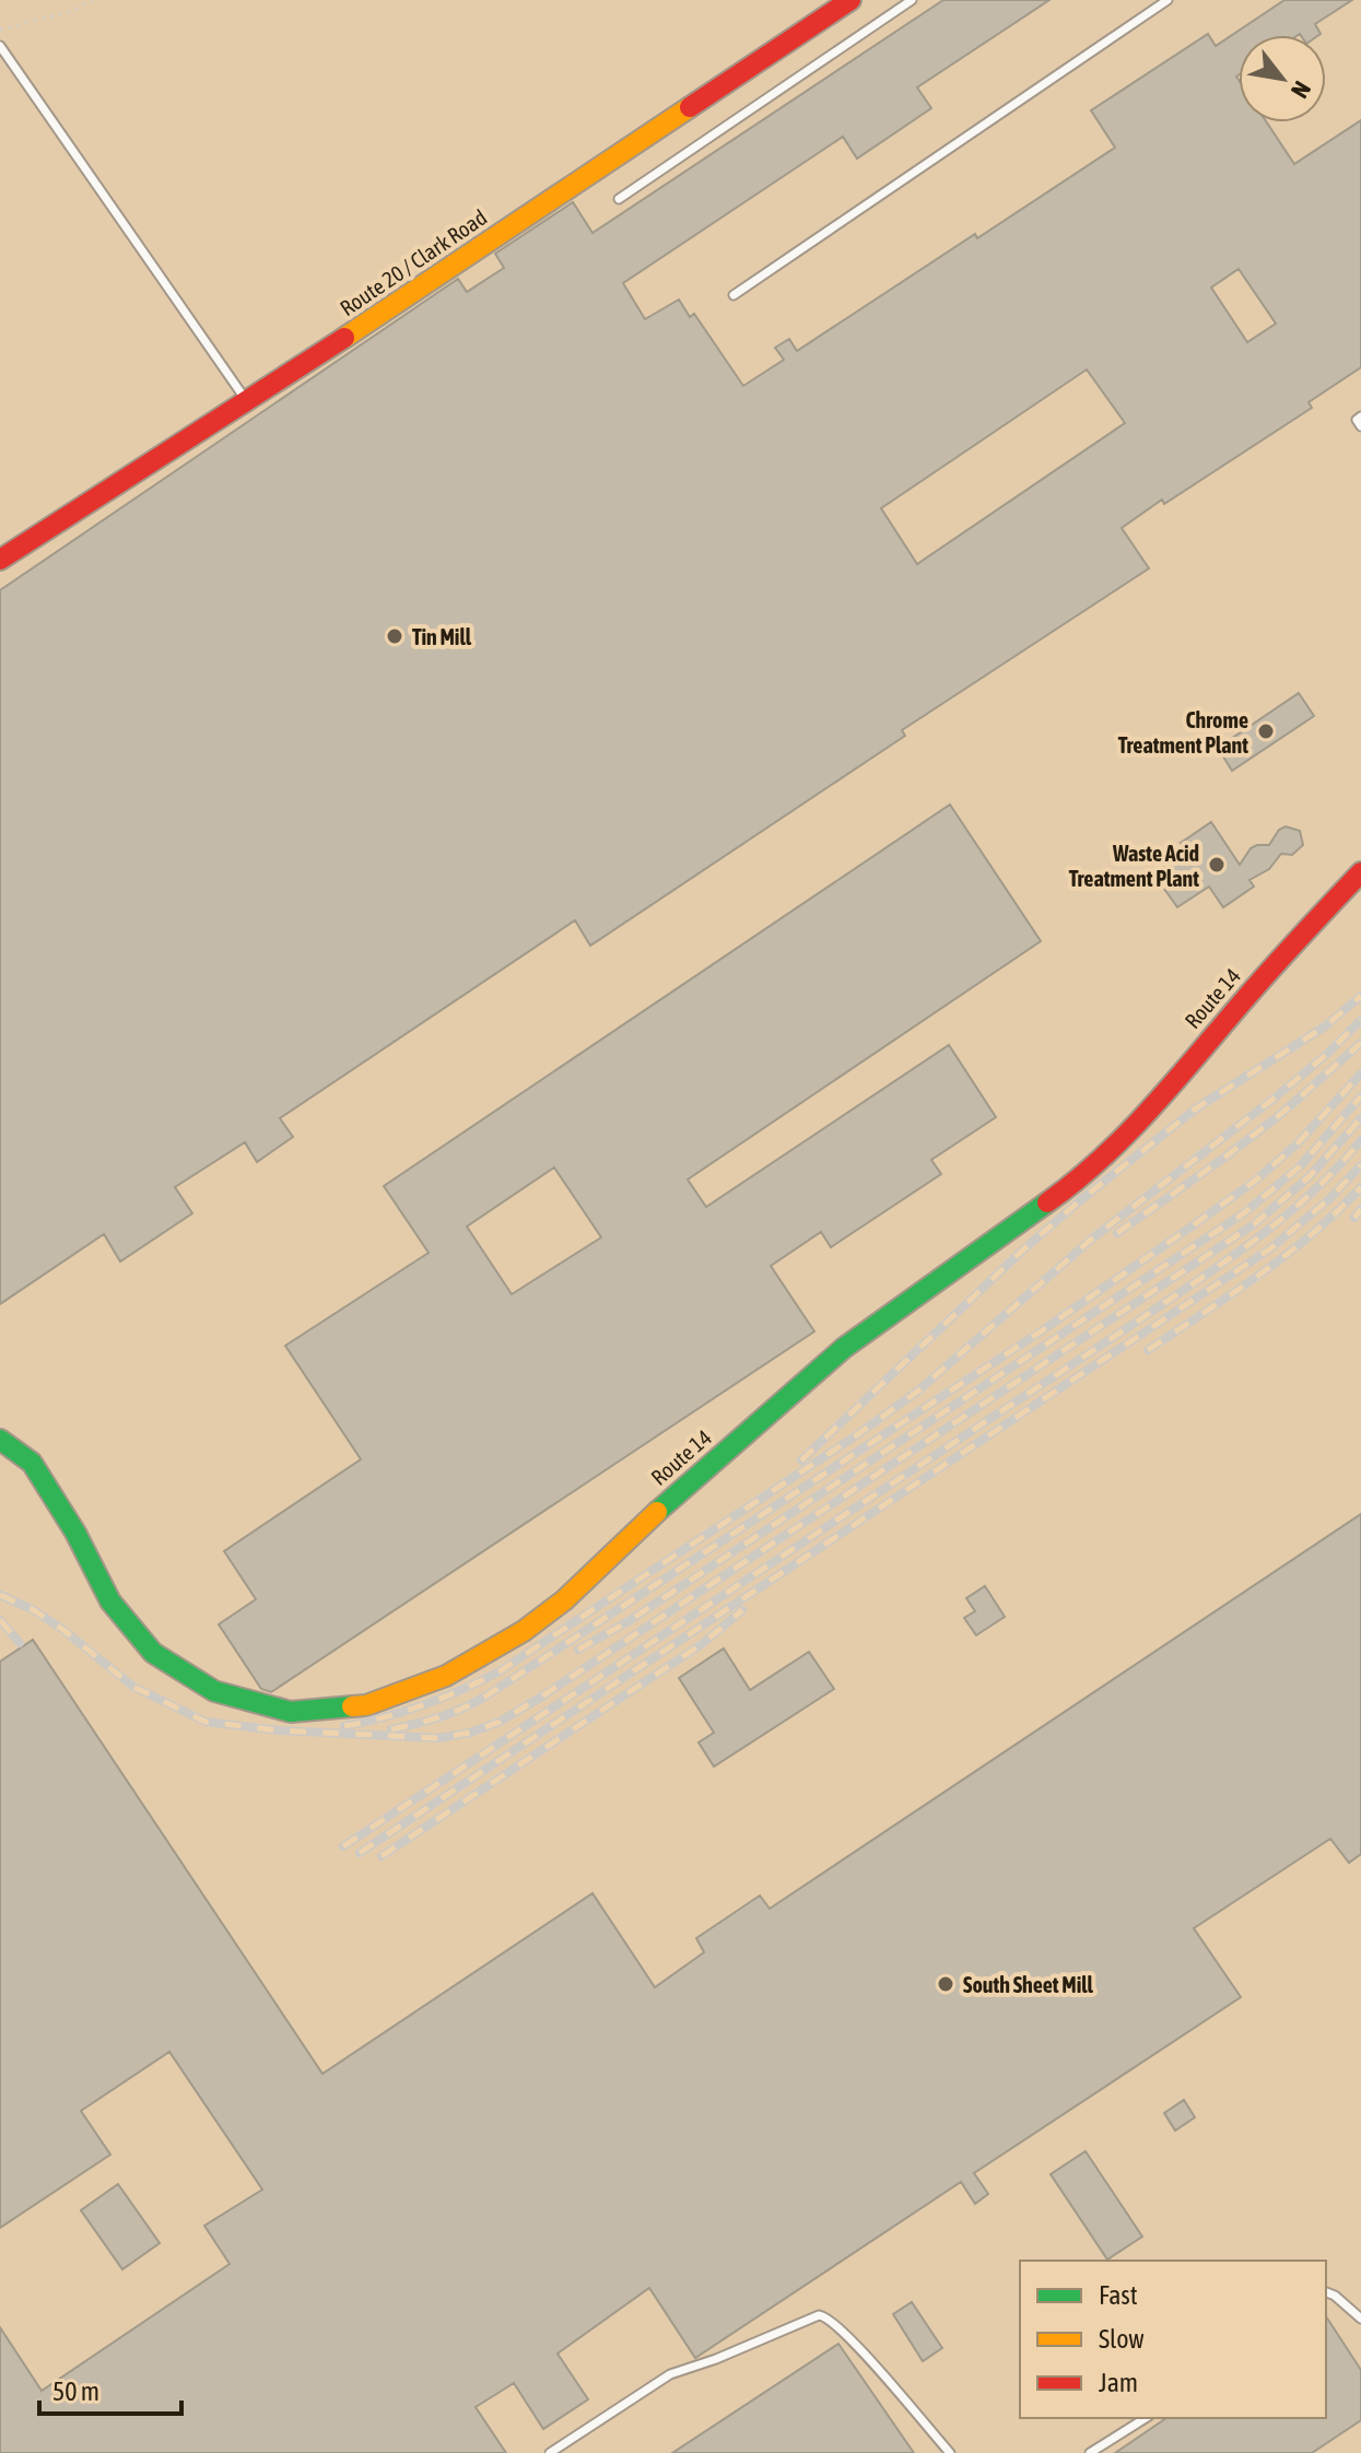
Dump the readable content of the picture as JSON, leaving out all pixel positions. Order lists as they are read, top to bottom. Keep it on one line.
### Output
{"streets":{"street":["Route 20 / Clark Road","Route 14"]},"places":["Tin Mill","Chrome Treatment Plant","Waste Acid Treatment Plant","South Sheet Mill"],"legend":["Fast","Slow","Jam"],"scale_bar":"50 m","north":"bottom right"}
